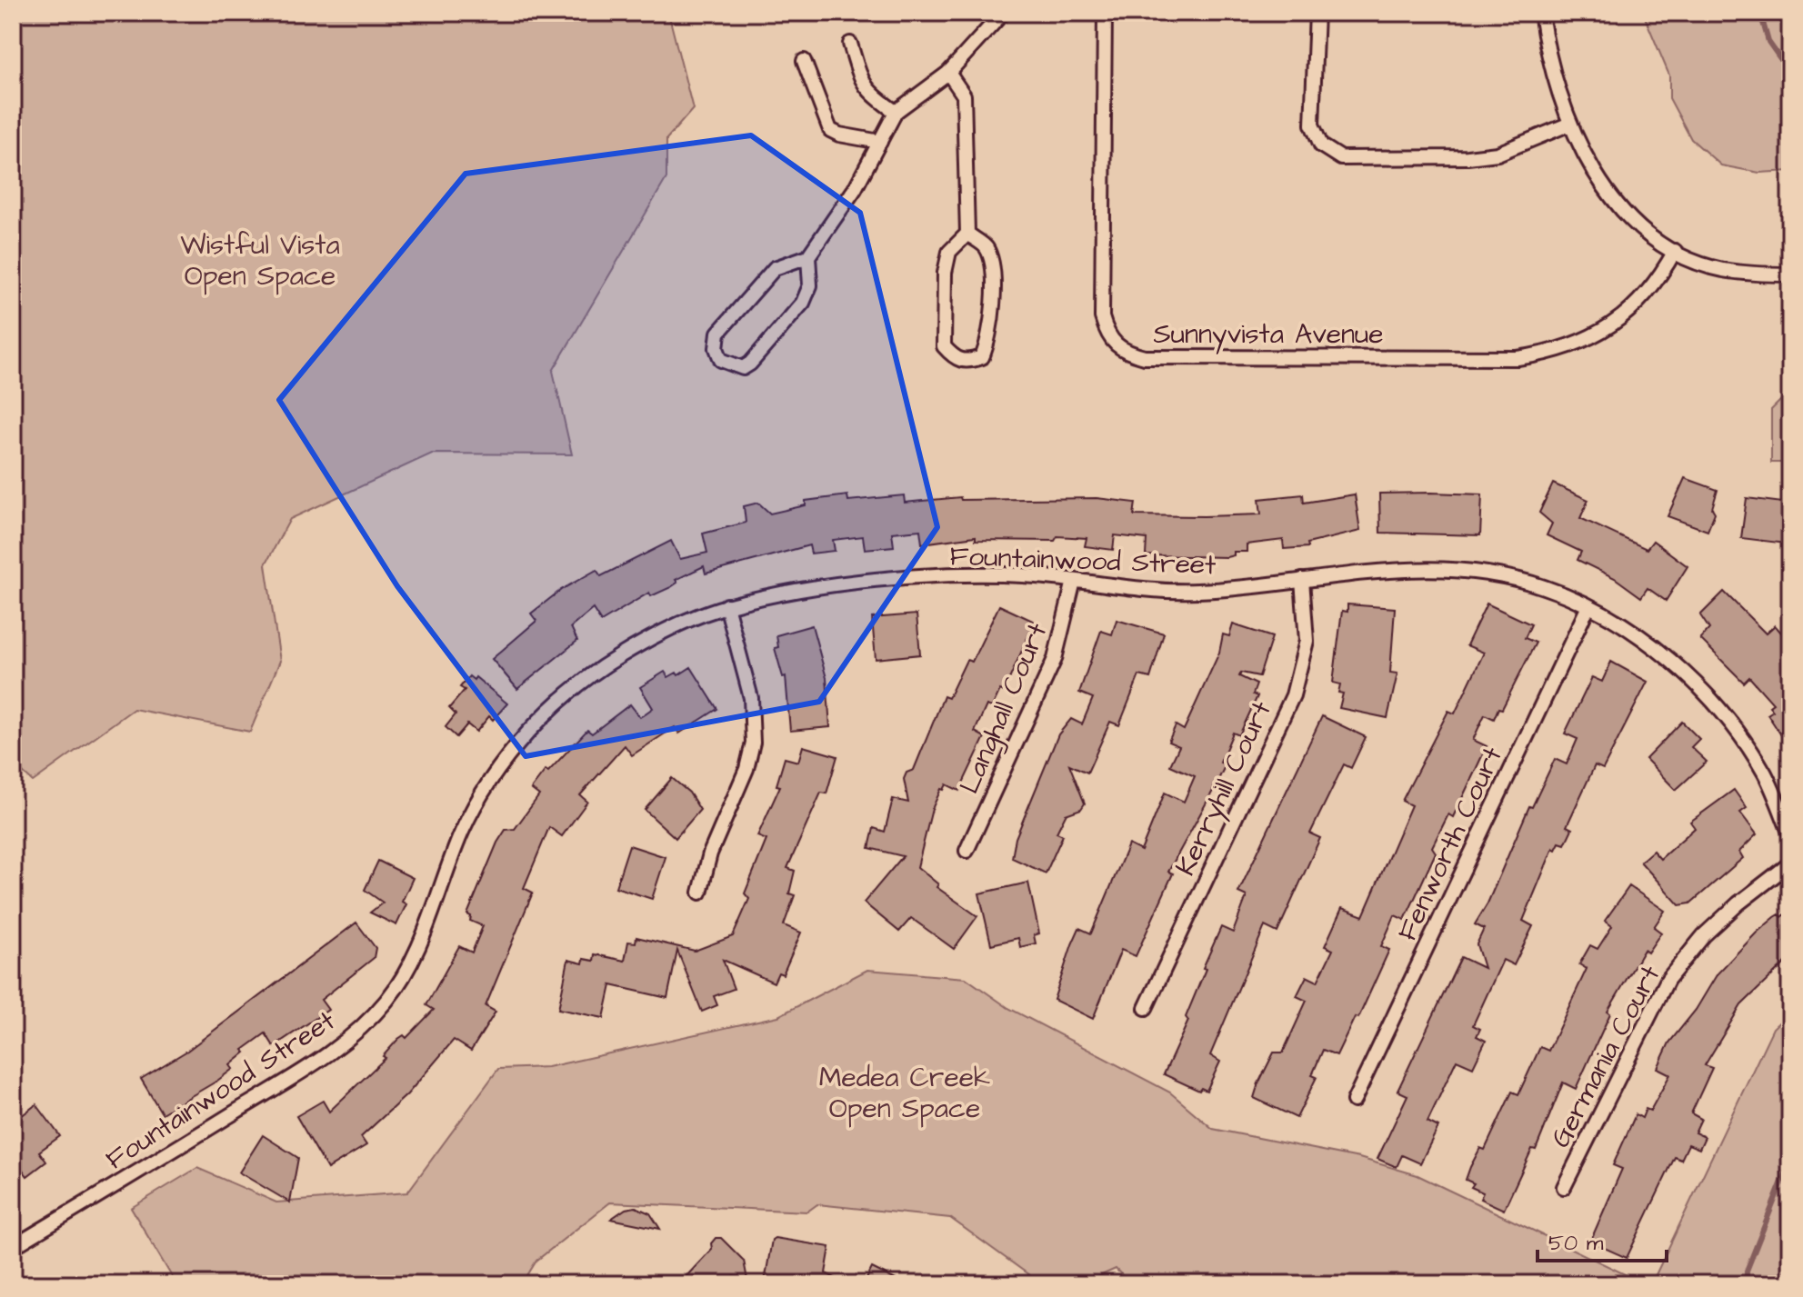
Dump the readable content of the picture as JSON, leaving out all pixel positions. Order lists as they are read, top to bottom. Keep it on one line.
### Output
{"streets":{"street":["Sunnyvista Avenue","Fountainwood Street","Langhall Court","Kerryhill Court","Fenworth Court","Germania Court"]},"crossings":[["Fountainwood Street","Langhall Court"],["Fountainwood Street","Kerryhill Court"],["Fountainwood Street","Fenworth Court"]],"parks":["Wistful Vista Open Space","Medea Creek Open Space"],"scale_bar":"50 m"}
